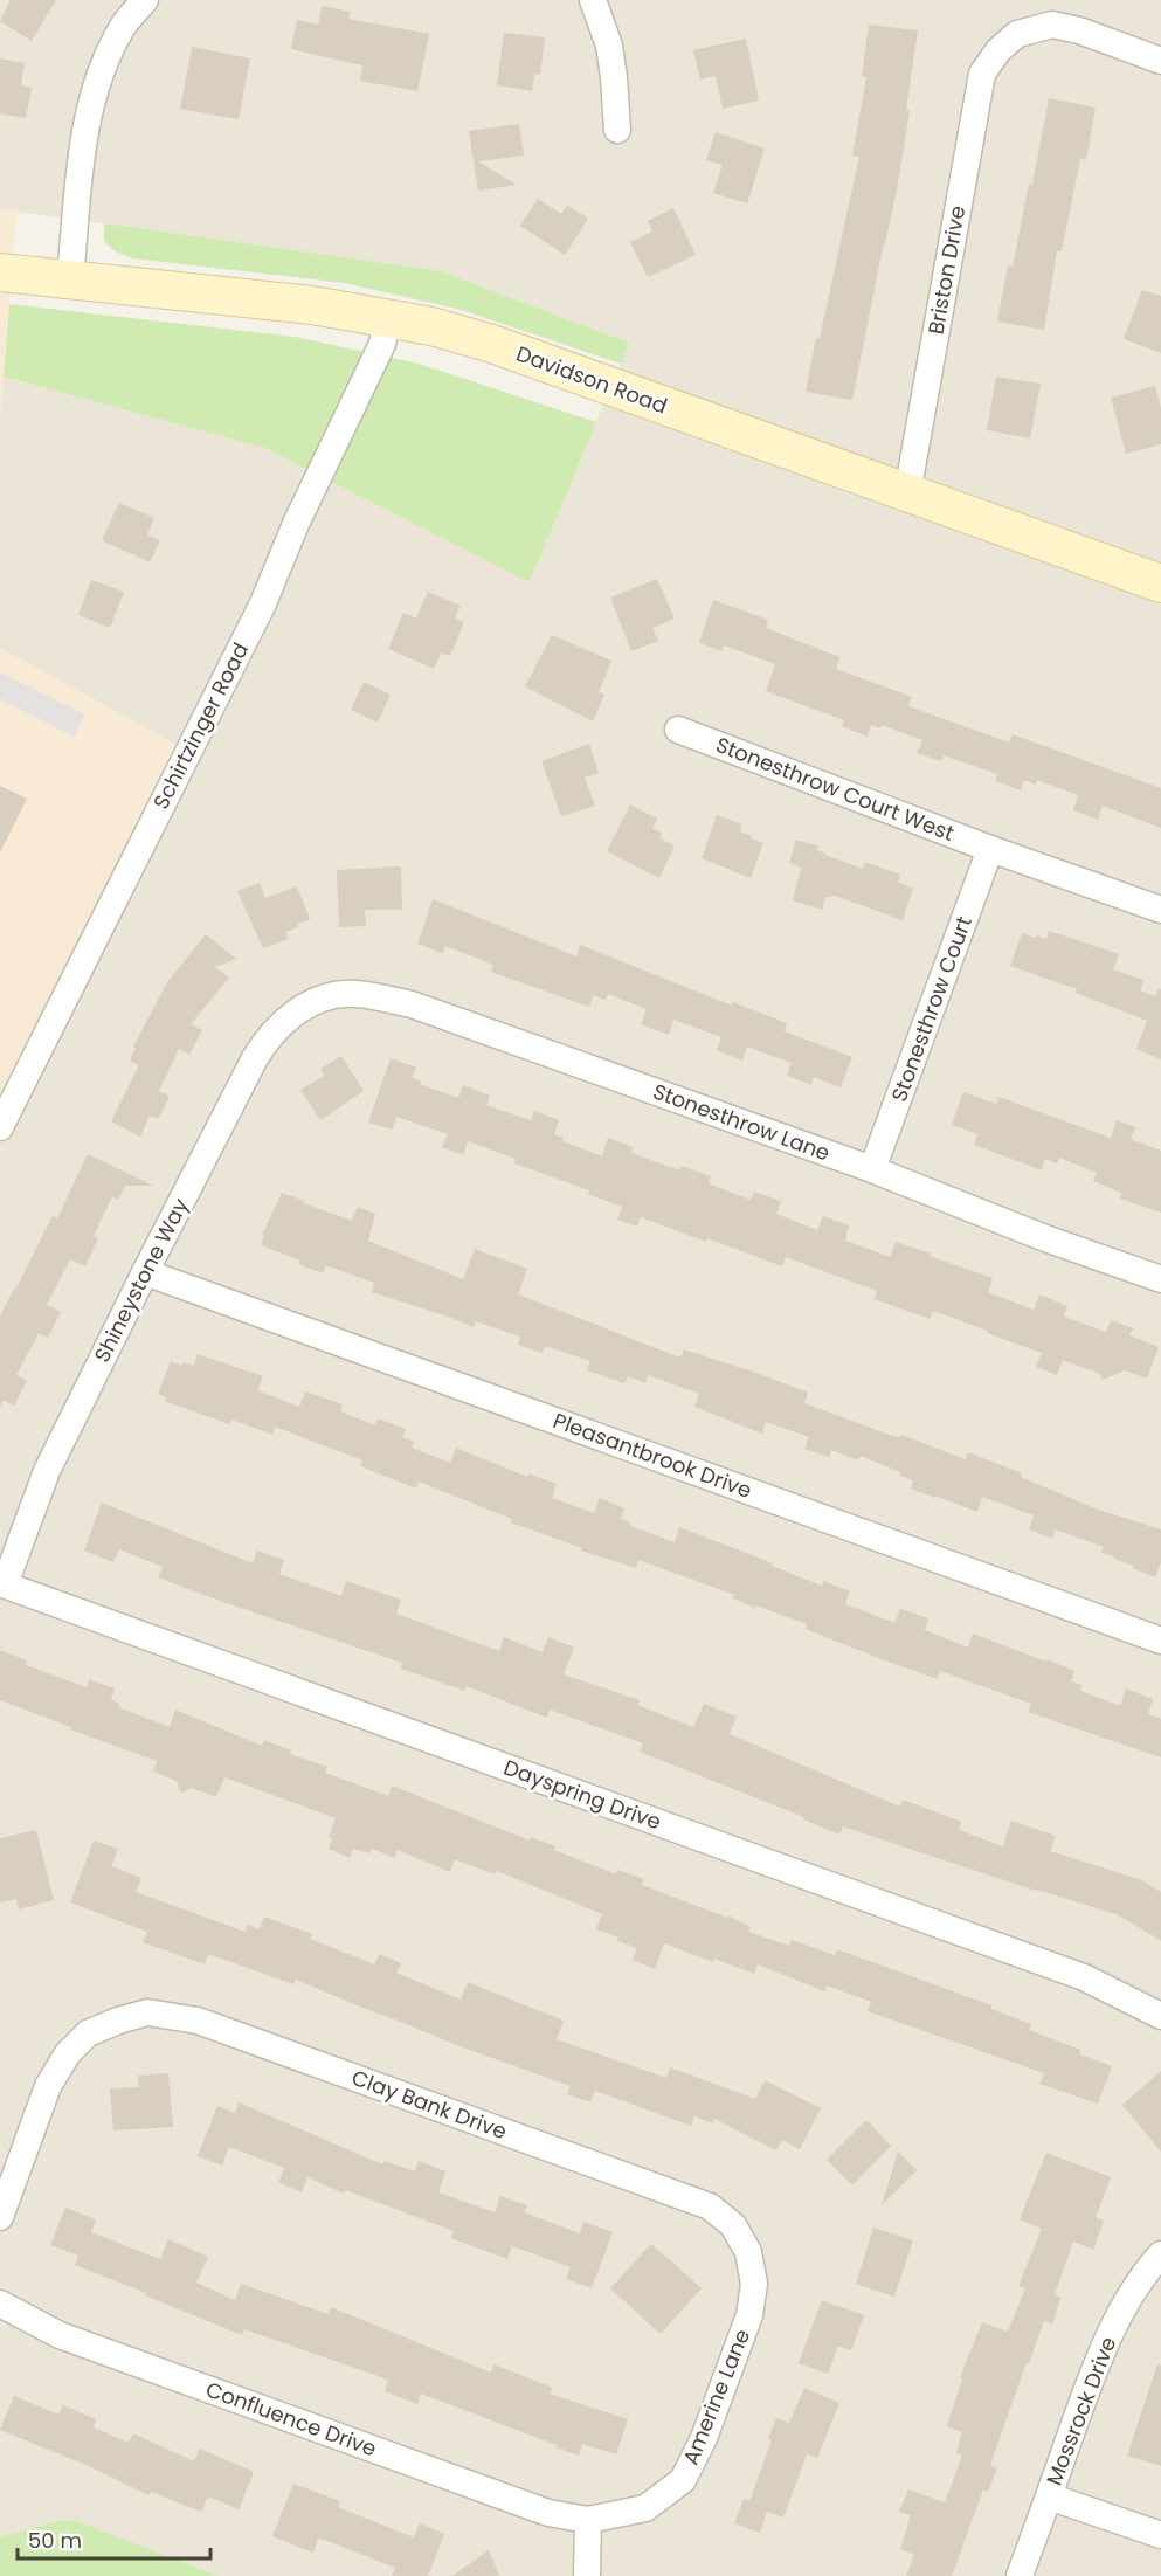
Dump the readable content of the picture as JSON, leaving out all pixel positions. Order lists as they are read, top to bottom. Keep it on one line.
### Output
{"streets":{"main road":["Davidson Road"],"street":["Briston Drive","Schirtzinger Road","Stonesthrow Court West","Stonesthrow Court","Stonesthrow Lane","Shineystone Way","Pleasantbrook Drive","Dayspring Drive","Clay Bank Drive","Amerine Lane","Mossrock Drive","Confluence Drive"]},"crossings":[["Briston Drive","Davidson Road"],["Davidson Road","Schirtzinger Road"],["Stonesthrow Court West","Stonesthrow Court"],["Stonesthrow Court","Stonesthrow Lane"],["Stonesthrow Lane","Shineystone Way"],["Shineystone Way","Pleasantbrook Drive"],["Shineystone Way","Dayspring Drive"],["Clay Bank Drive","Amerine Lane"],["Amerine Lane","Confluence Drive"]],"scale_bar":"50 m"}
